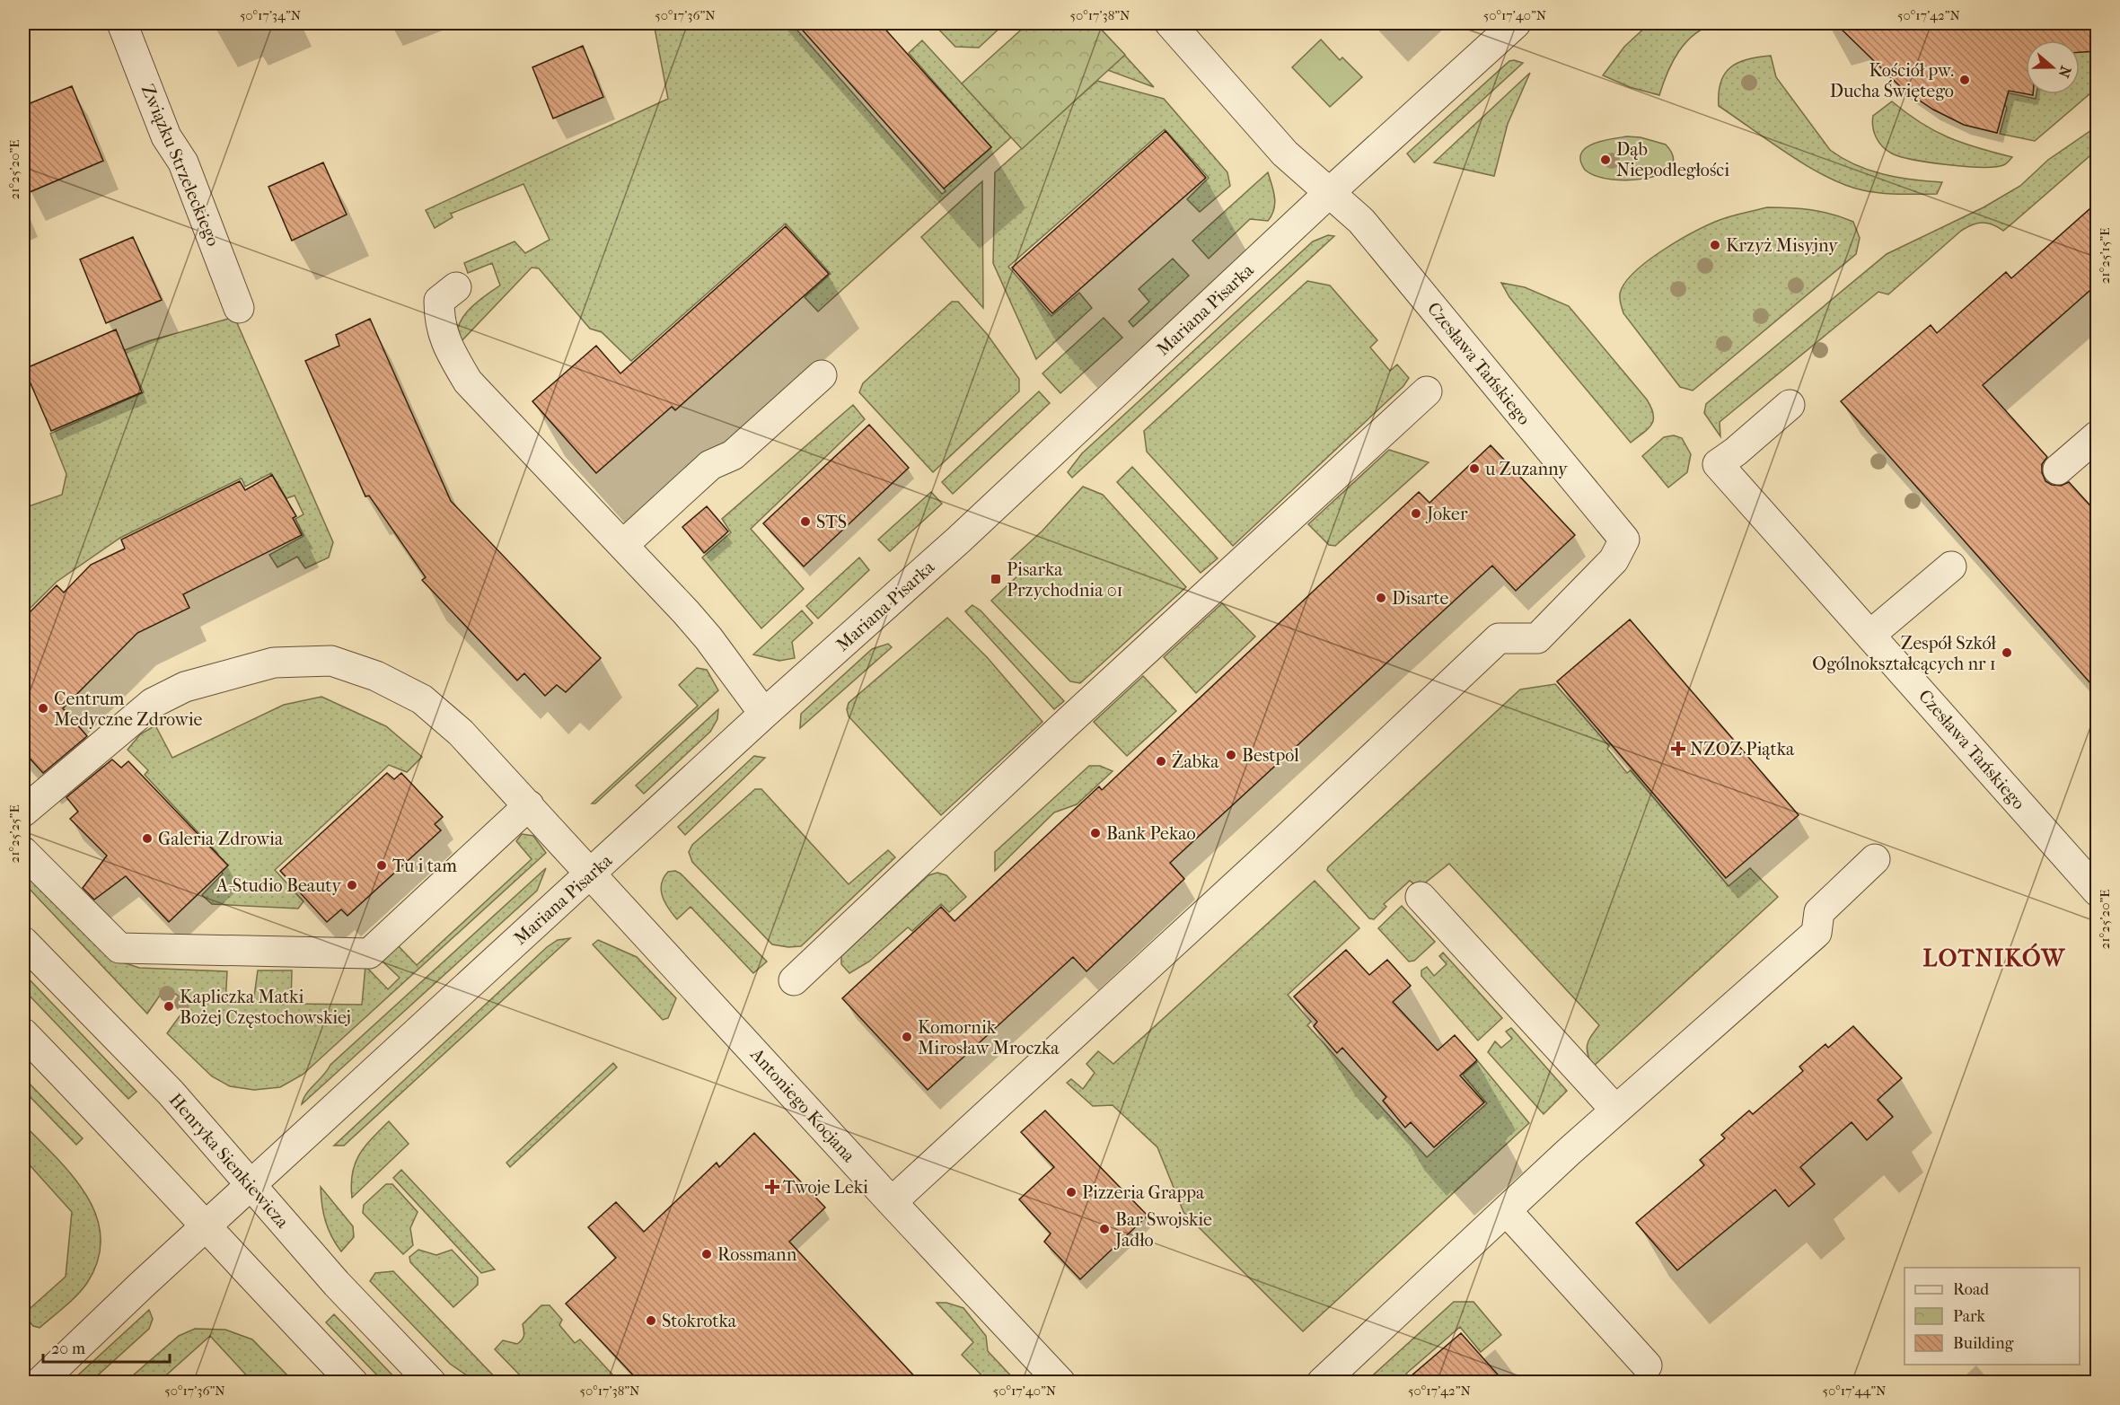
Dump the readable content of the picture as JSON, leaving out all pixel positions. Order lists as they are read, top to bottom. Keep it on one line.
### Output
{"streets":{"street":["Związku Strzeleckiego","Mariana Pisarka","Czesława Tańskiego","Antoniego Kocjana","Henryka Sienkiewicza"]},"crossings":[["Mariana Pisarka","Czesława Tańskiego"],["Mariana Pisarka","Antoniego Kocjana"],["Mariana Pisarka","Henryka Sienkiewicza"],["Czesława Tańskiego","Antoniego Kocjana"]],"districts":["LOTNIKÓW"],"places":{"other":["Kościół pw. Ducha Świętego","Dąb Niepodległości","Krzyż Misyjny","u Zuzanny","Joker","STS","Disarte","Zespół Szkół Ogólnokształcących nr 1","Centrum Medyczne Zdrowie","Bestpol","Żabka","Bank Pekao","Galeria Zdrowia","Tu i tam","A-Studio Beauty","Kapliczka Matki Bożej Częstochowskiej","Komornik Mirosław Mroczka","Pizzeria Grappa","Bar Swojskie Jadło","Rossmann","Stokrotka"],"transit":["Pisarka Przychodnia 01"],"health":["NZOZ Piątka","Twoje Leki"]},"legend":["Road","Park","Building"],"scale_bar":"20 m","north":"right","coordinates":["50°17'34\"N","50°17'36\"N","50°17'38\"N","50°17'40\"N","50°17'42\"N","21°25'20\"E","21°25'15\"E","21°25'25\"E","50°17'44\"N"]}
